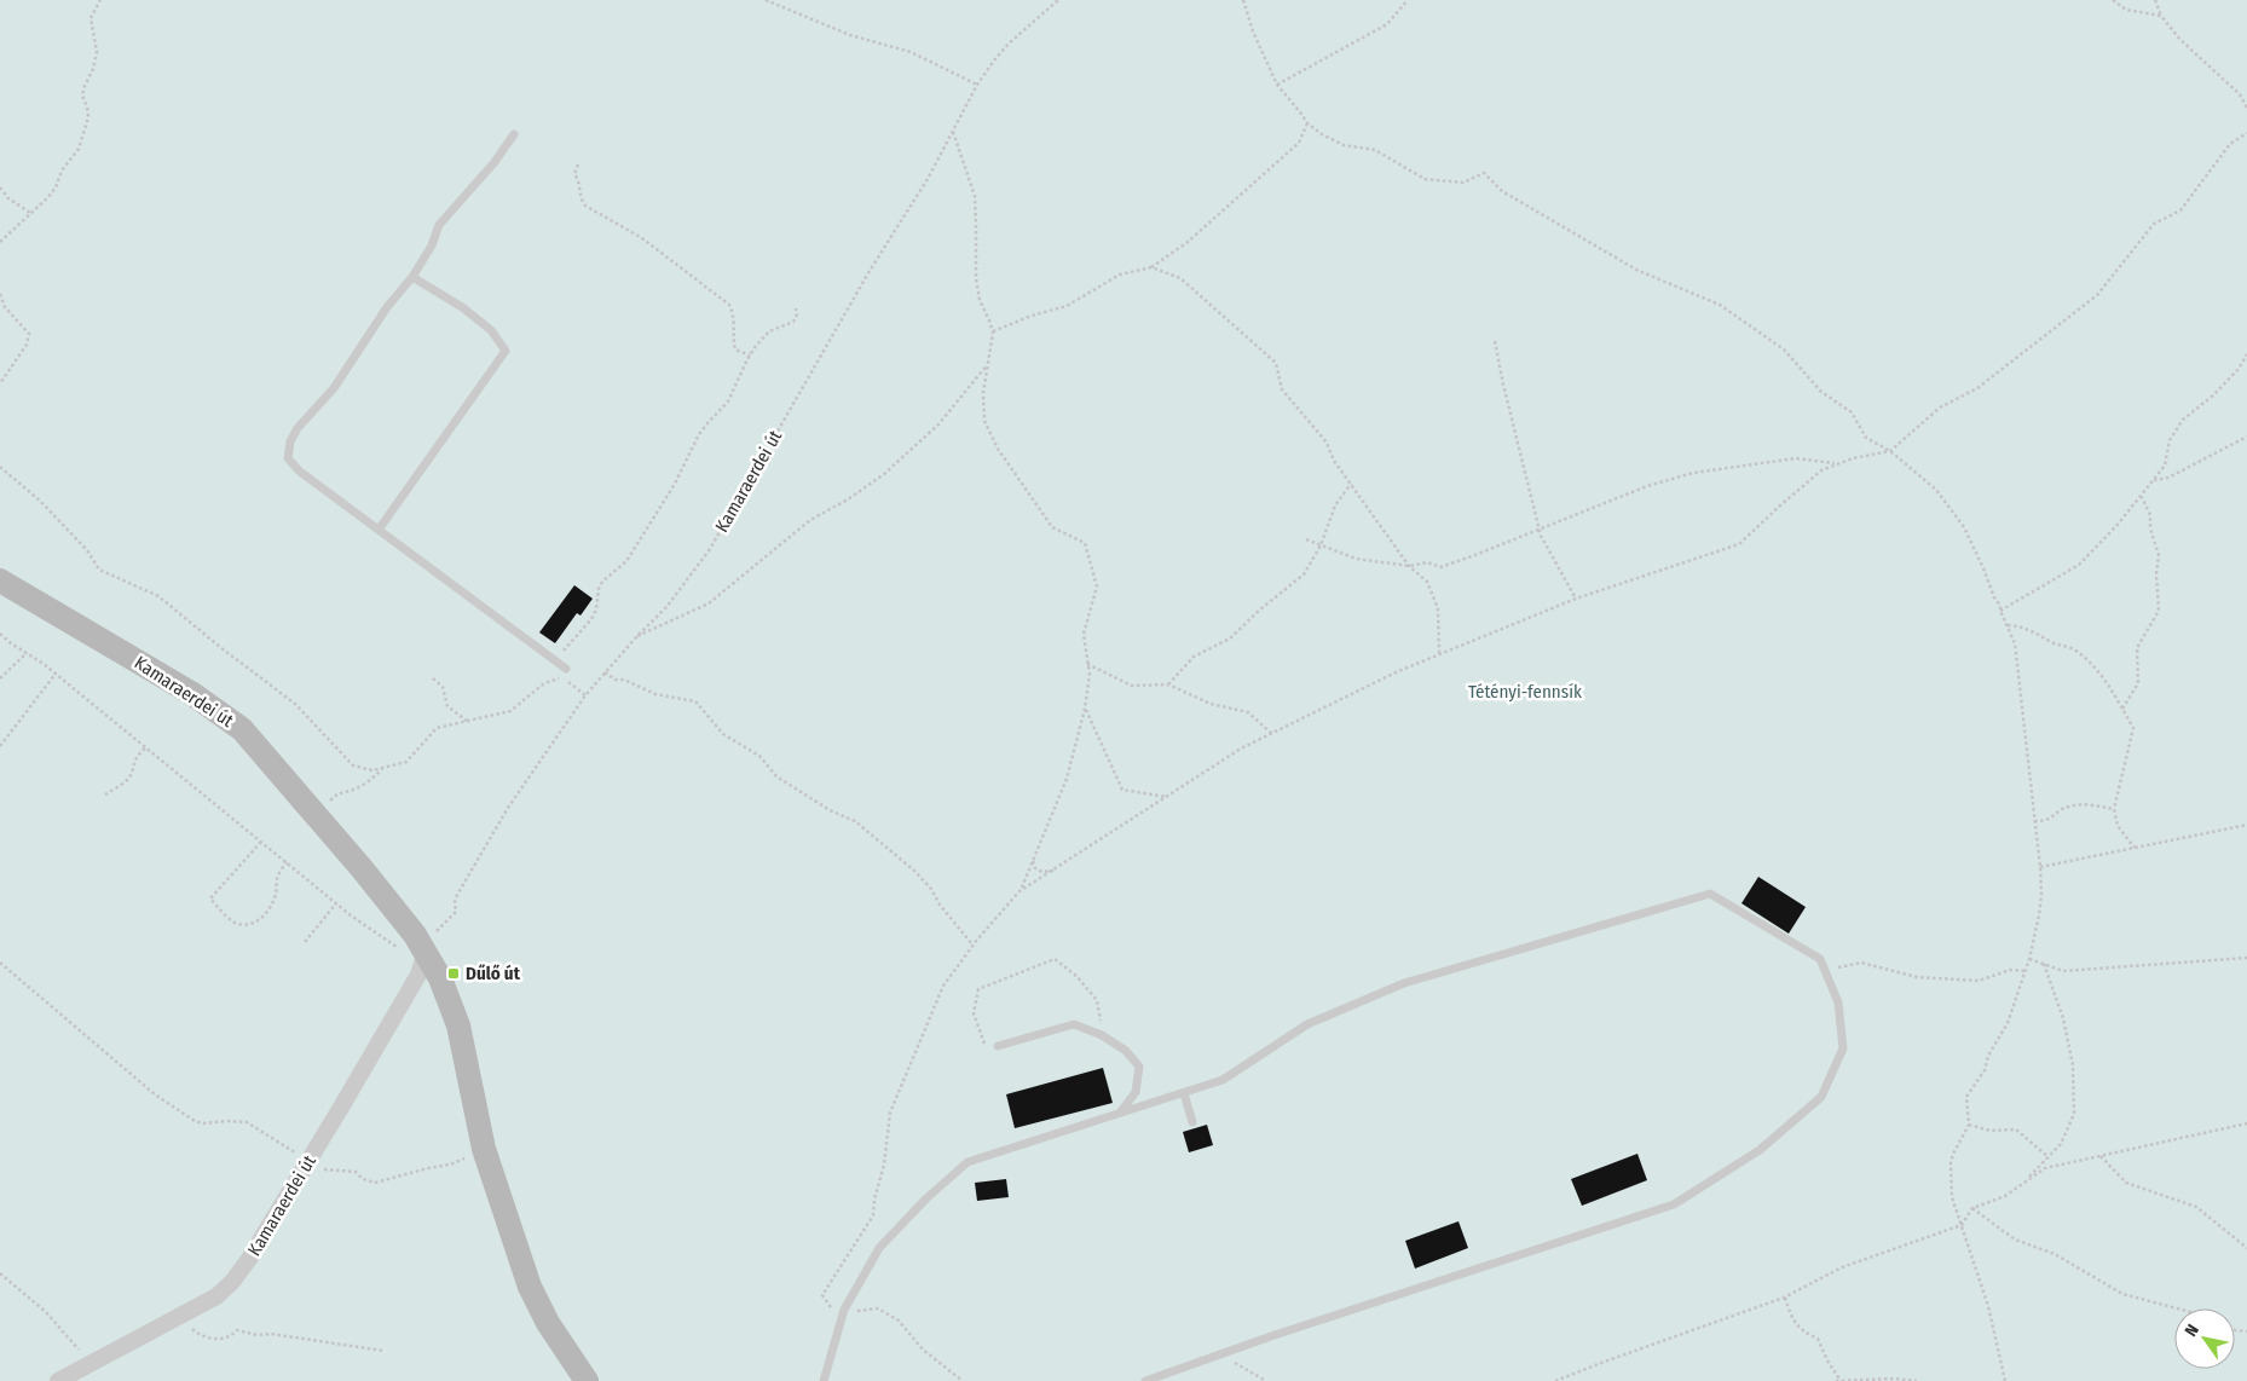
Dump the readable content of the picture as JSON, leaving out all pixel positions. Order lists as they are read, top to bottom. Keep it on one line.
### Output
{"streets":{"street":["Kamaraerdei út"]},"parks":["Tétényi-fennsík"],"places":{"transit":["Dűlő út"]},"north":"top left"}
